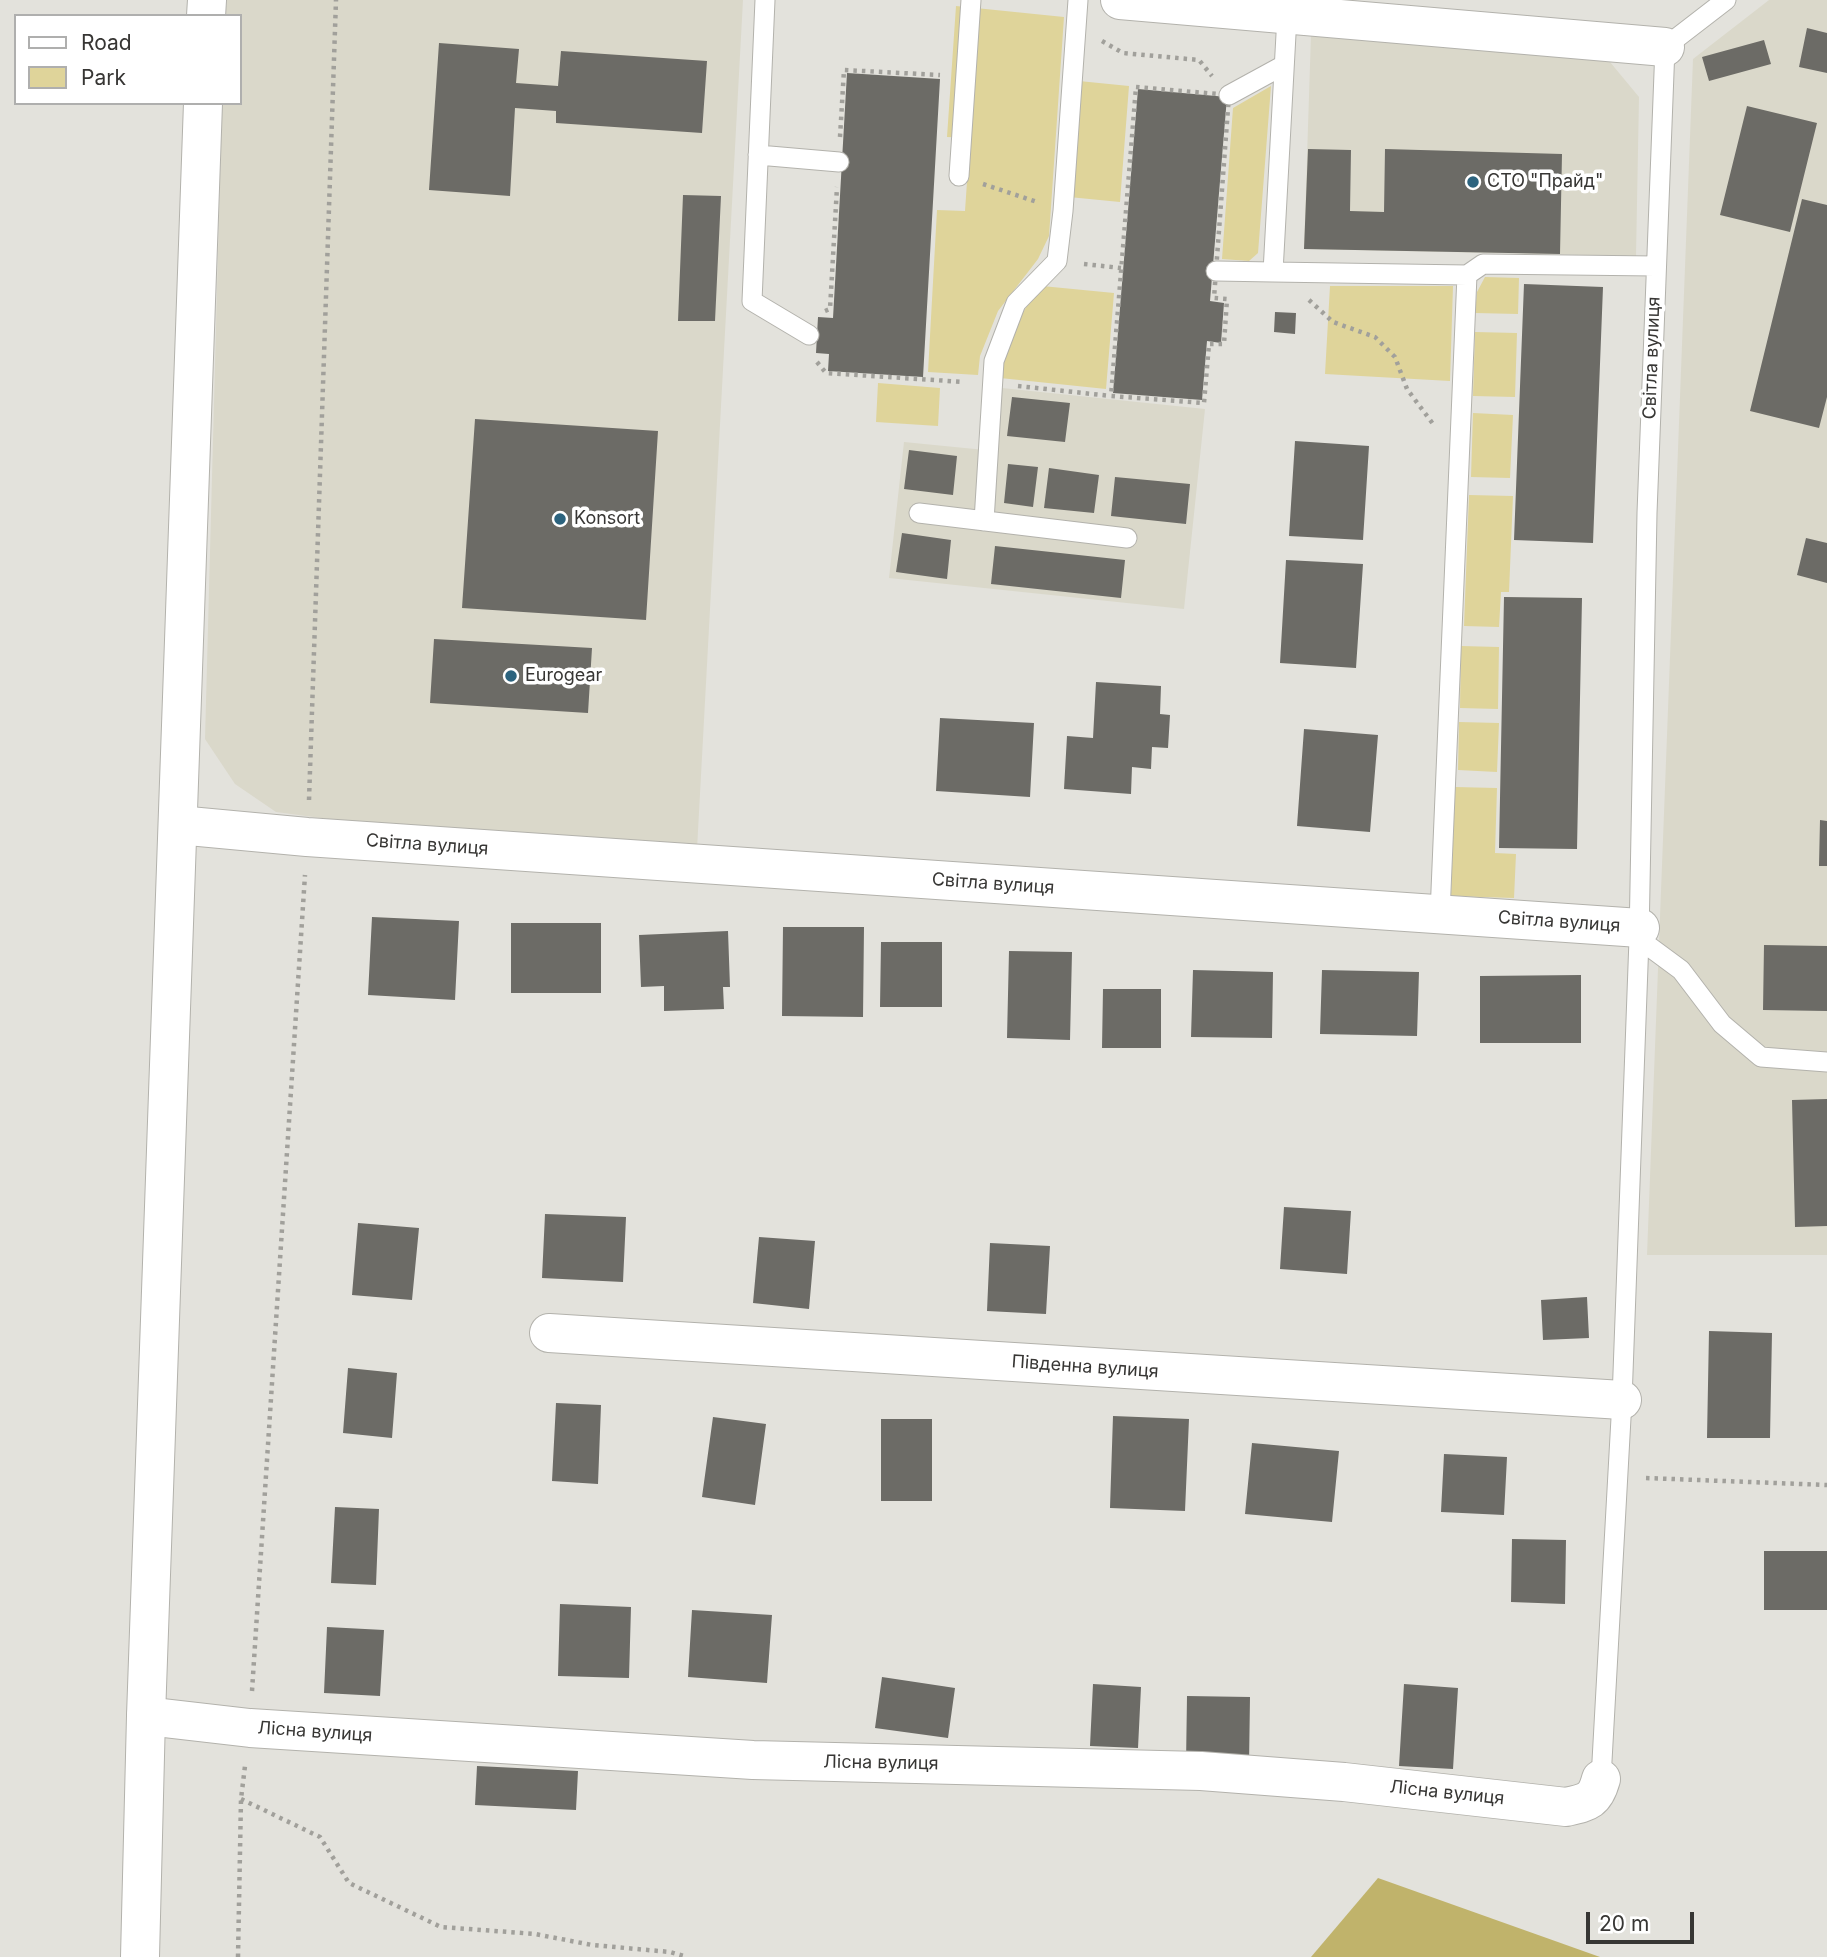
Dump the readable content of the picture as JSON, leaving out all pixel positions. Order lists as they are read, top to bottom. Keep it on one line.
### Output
{"streets":{"street":["Світла вулиця","Південна вулиця","Лісна вулиця"]},"places":["СТО \"Прайд\"","Konsort","Eurogear"],"legend":["Road","Park"],"scale_bar":"20 m"}
